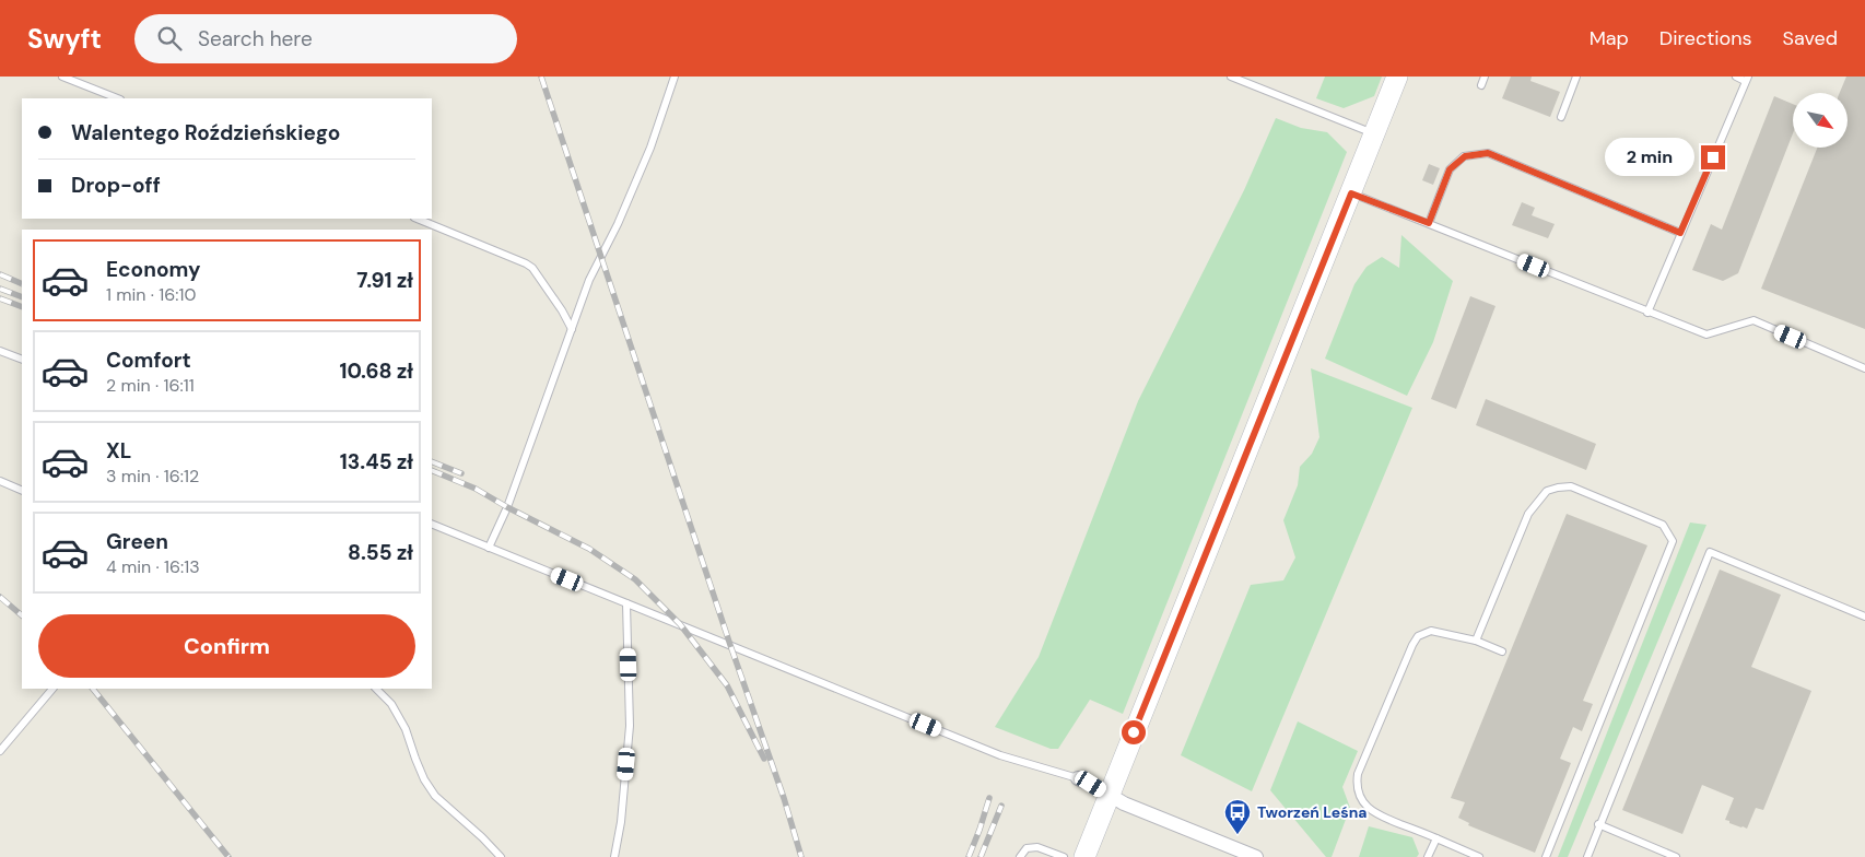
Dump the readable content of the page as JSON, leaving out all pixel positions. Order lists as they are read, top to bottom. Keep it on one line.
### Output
{"places":{"bus stop":["Tworzeń Leśna"]},"north":"bottom right","page":{"header":"Swyft","search":"Search here","nav":["Map","Directions","Saved"],"banner":["Walentego Roździeńskiego","Drop-off"],"bubble":"2 min","list":[{"name":"Economy","note":"1 min · 16:10","value":"7.91 zł"},{"name":"Comfort","note":"2 min · 16:11","value":"10.68 zł"},{"name":"XL","note":"3 min · 16:12","value":"13.45 zł"},{"name":"Green","note":"4 min · 16:13","value":"8.55 zł"}],"buttons":"Confirm"}}
